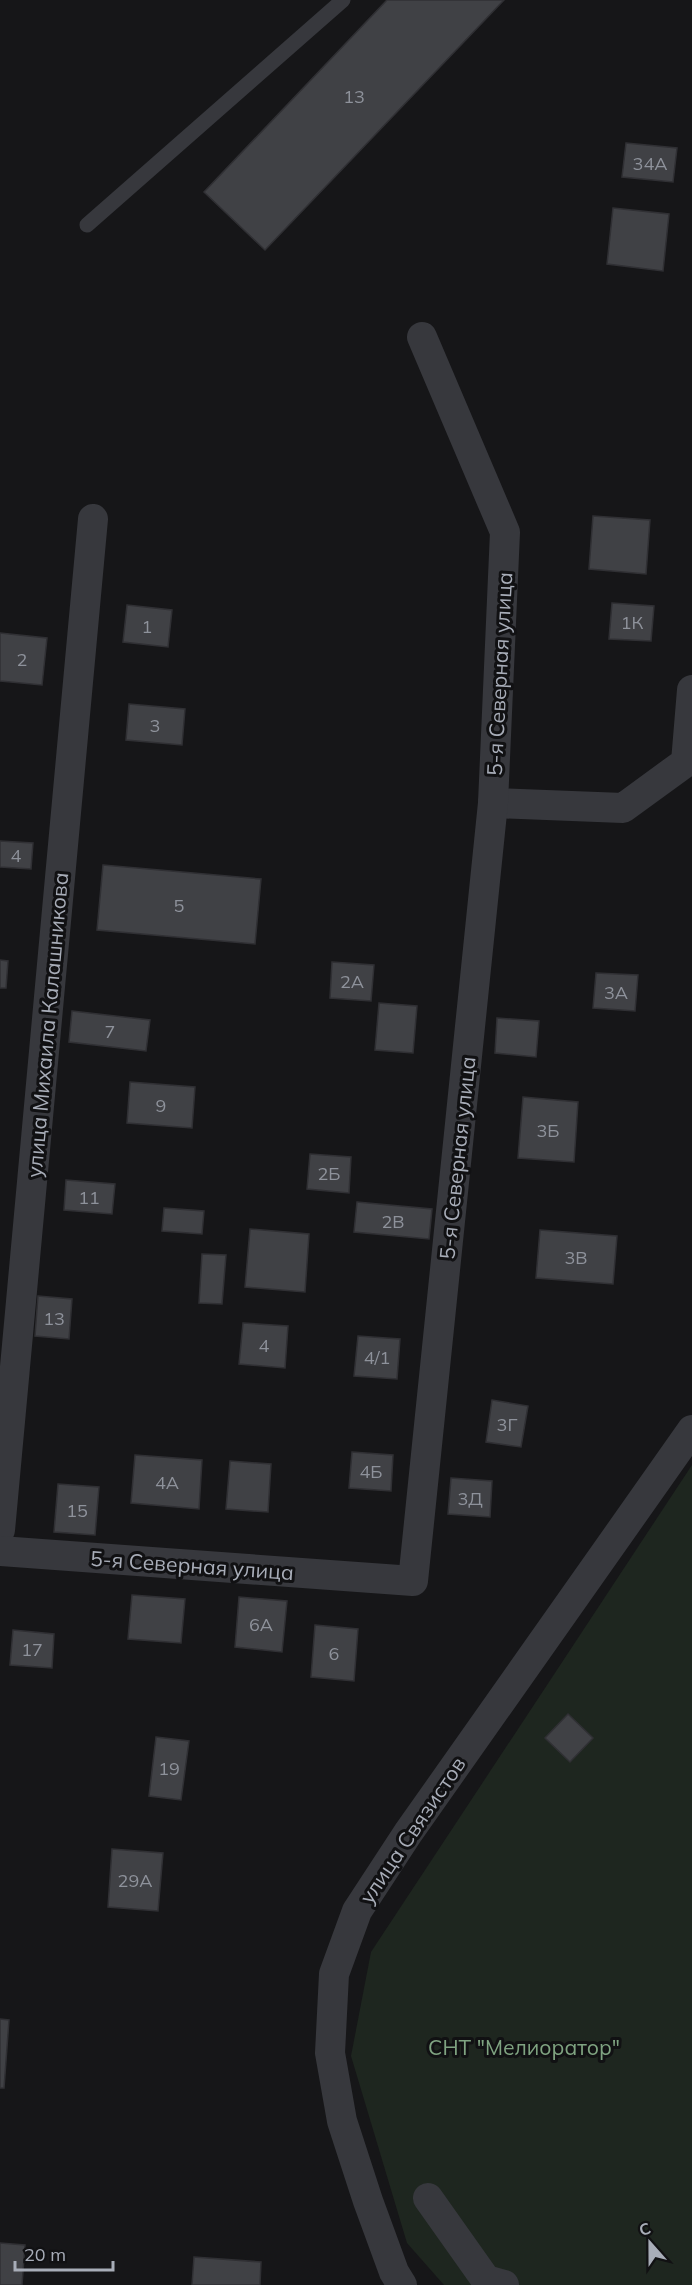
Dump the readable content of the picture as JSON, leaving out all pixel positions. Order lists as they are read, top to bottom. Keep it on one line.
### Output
{"streets":{"street":["5-я Северная улица","улица Михаила Калашникова","улица Связистов"]},"parks":["СНТ \"Мелиоратор\""],"house_numbers":["13","34А","1К","1","2","3","4","5","2А","3А","7","9","3Б","2Б","11","2В","3В","13","4","4/1","3Г","4Б","4А","3Д","15","6А","17","6","19","29А"],"scale_bar":"20 m","north":"top"}
